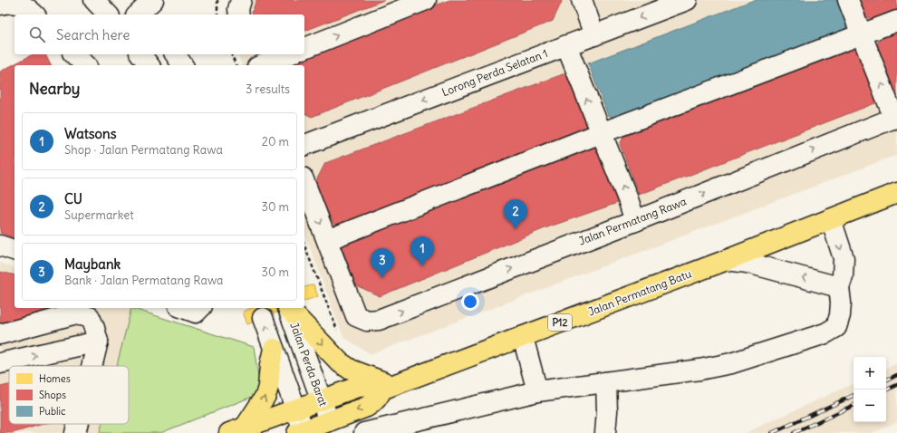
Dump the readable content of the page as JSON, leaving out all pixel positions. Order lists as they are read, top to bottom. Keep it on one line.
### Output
{"streets":{"main road":["Jalan Permatang Batu","P12"],"street":["Lorong Perda Selatan 1","Jalan Permatang Rawa","Jalan Perda Barat"]},"legend":["Homes","Shops","Public"],"page":{"search":"Search here","heading":["Nearby","3 results"],"list":[{"mark":"1","name":"Watsons","note":"Shop · Jalan Permatang Rawa","value":"20 m"},{"mark":"2","name":"CU","note":"Supermarket","value":"30 m"},{"mark":"3","name":"Maybank","note":"Bank · Jalan Permatang Rawa","value":"30 m"}],"pins":["2","1","3"],"map_buttons":["+","−"]}}
